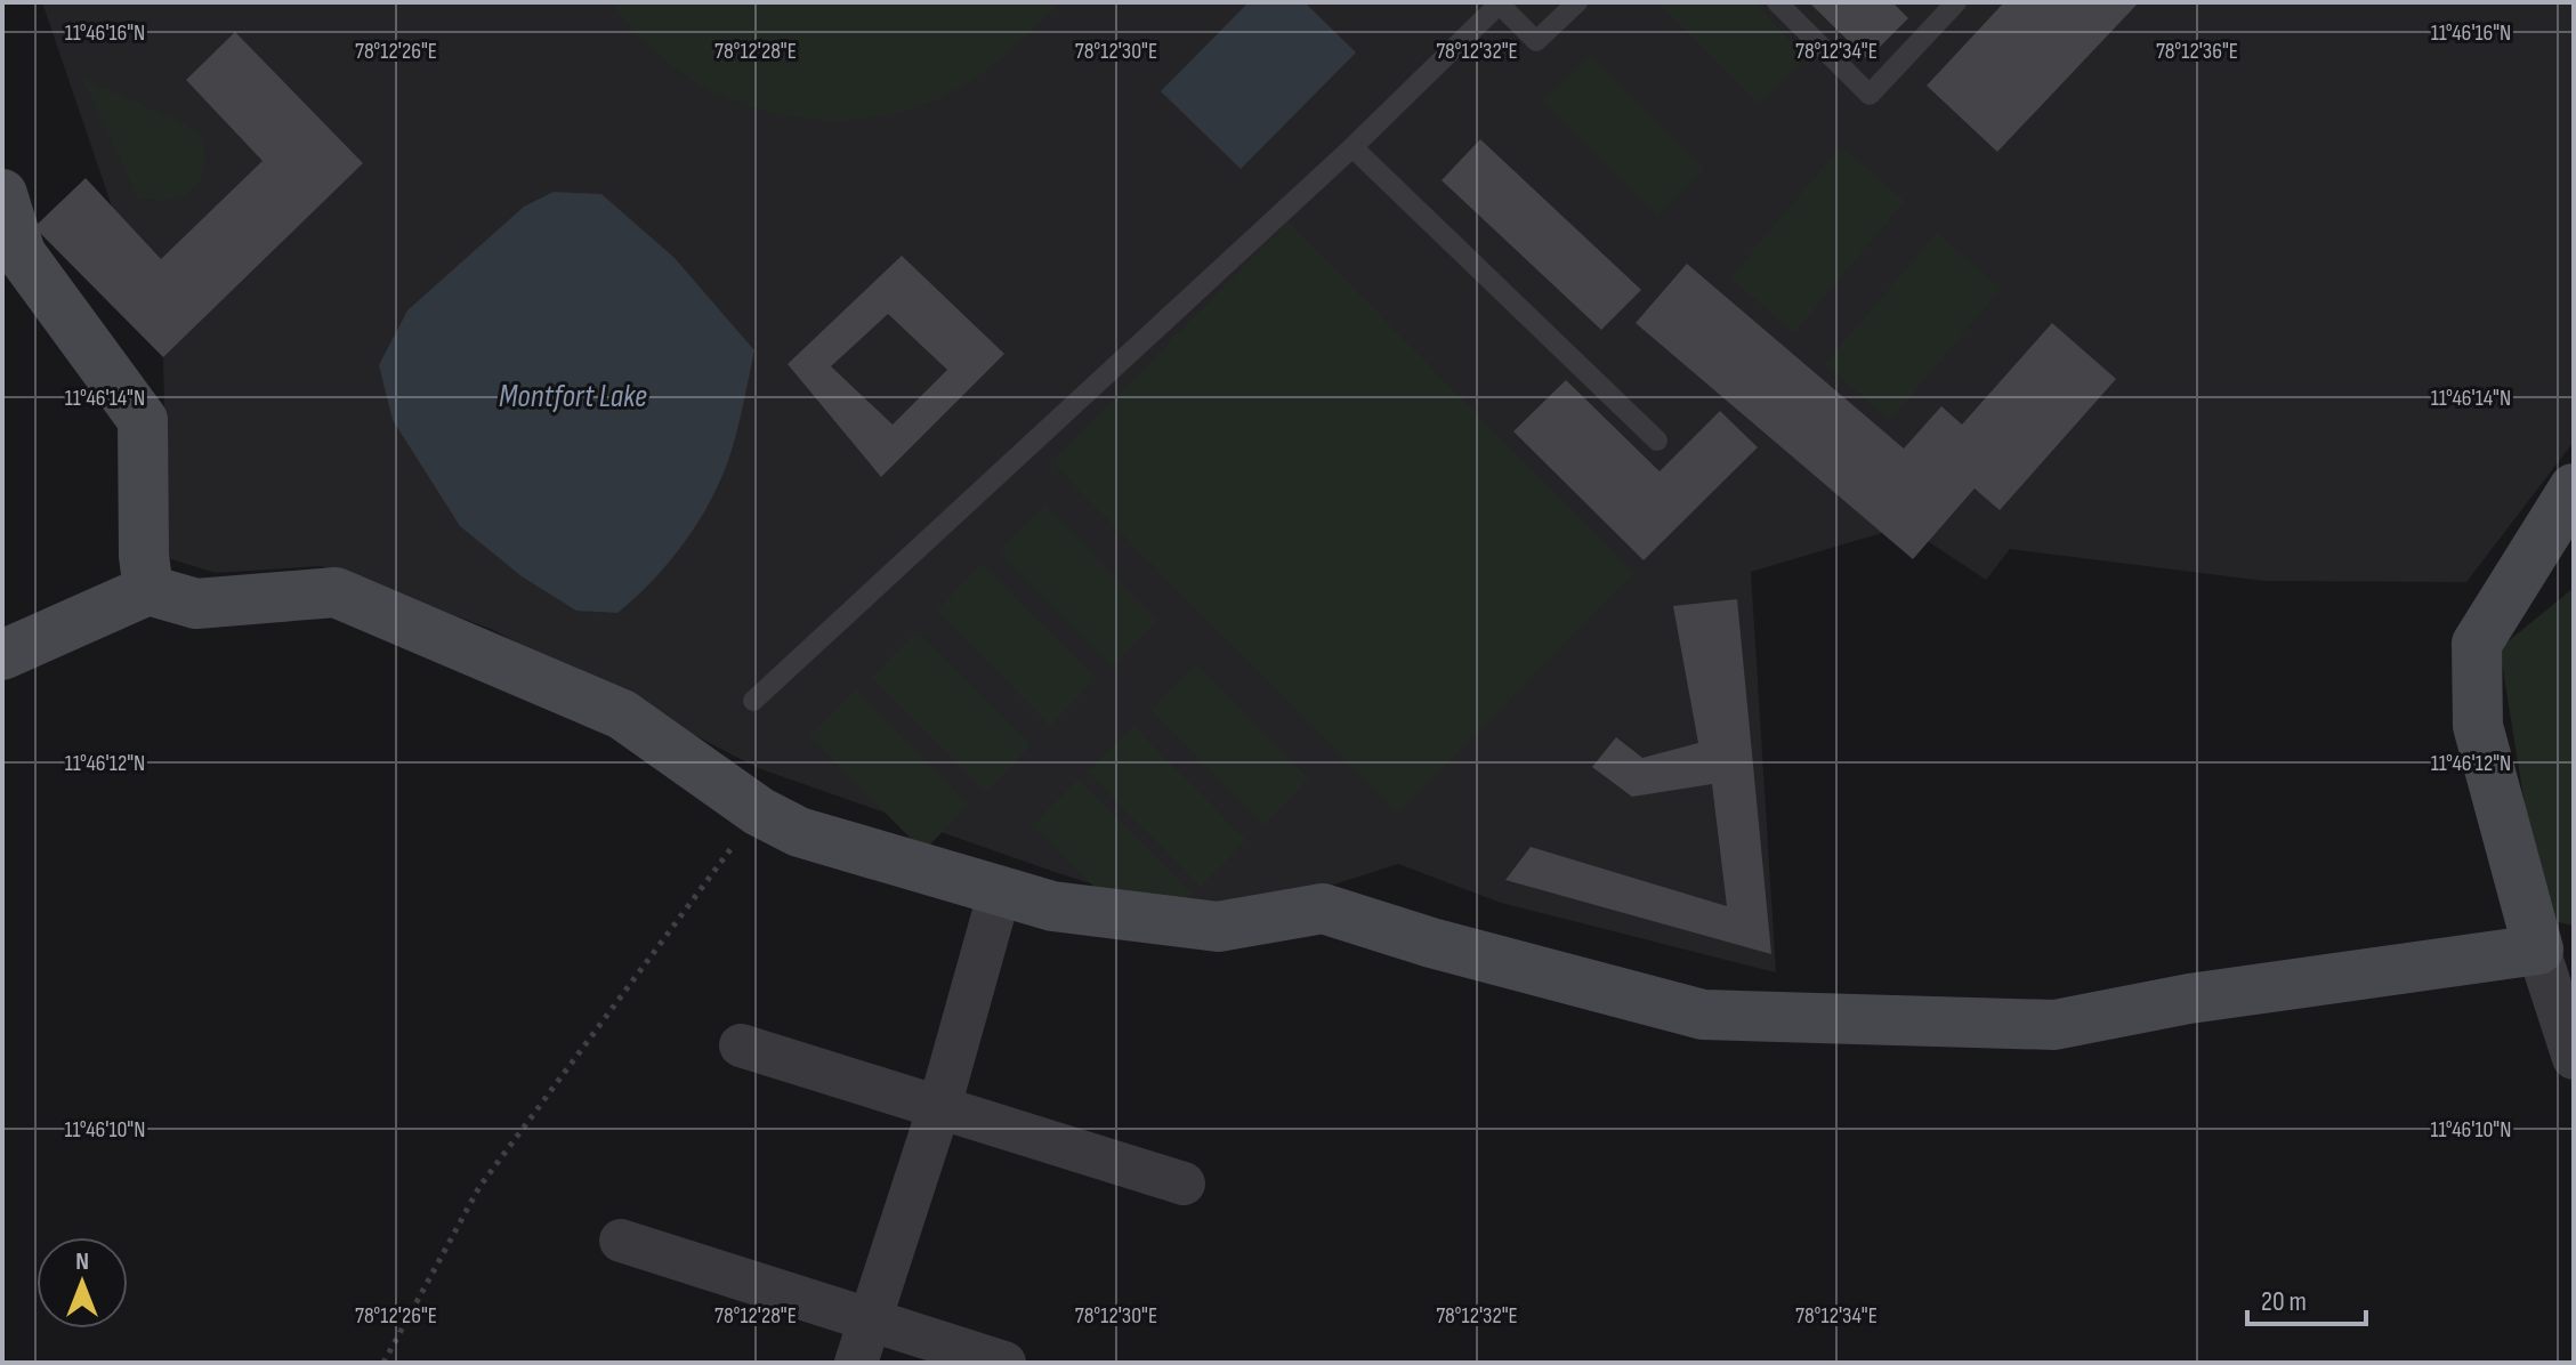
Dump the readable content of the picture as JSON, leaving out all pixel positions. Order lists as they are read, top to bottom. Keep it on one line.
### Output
{"water":["Montfort Lake"],"scale_bar":"20 m","north":"top","coordinates":["11°46'16\"N","78°12'26\"E","78°12'28\"E","78°12'30\"E","78°12'32\"E","78°12'34\"E","78°12'36\"E","11°46'14\"N","11°46'12\"N","11°46'10\"N"]}
